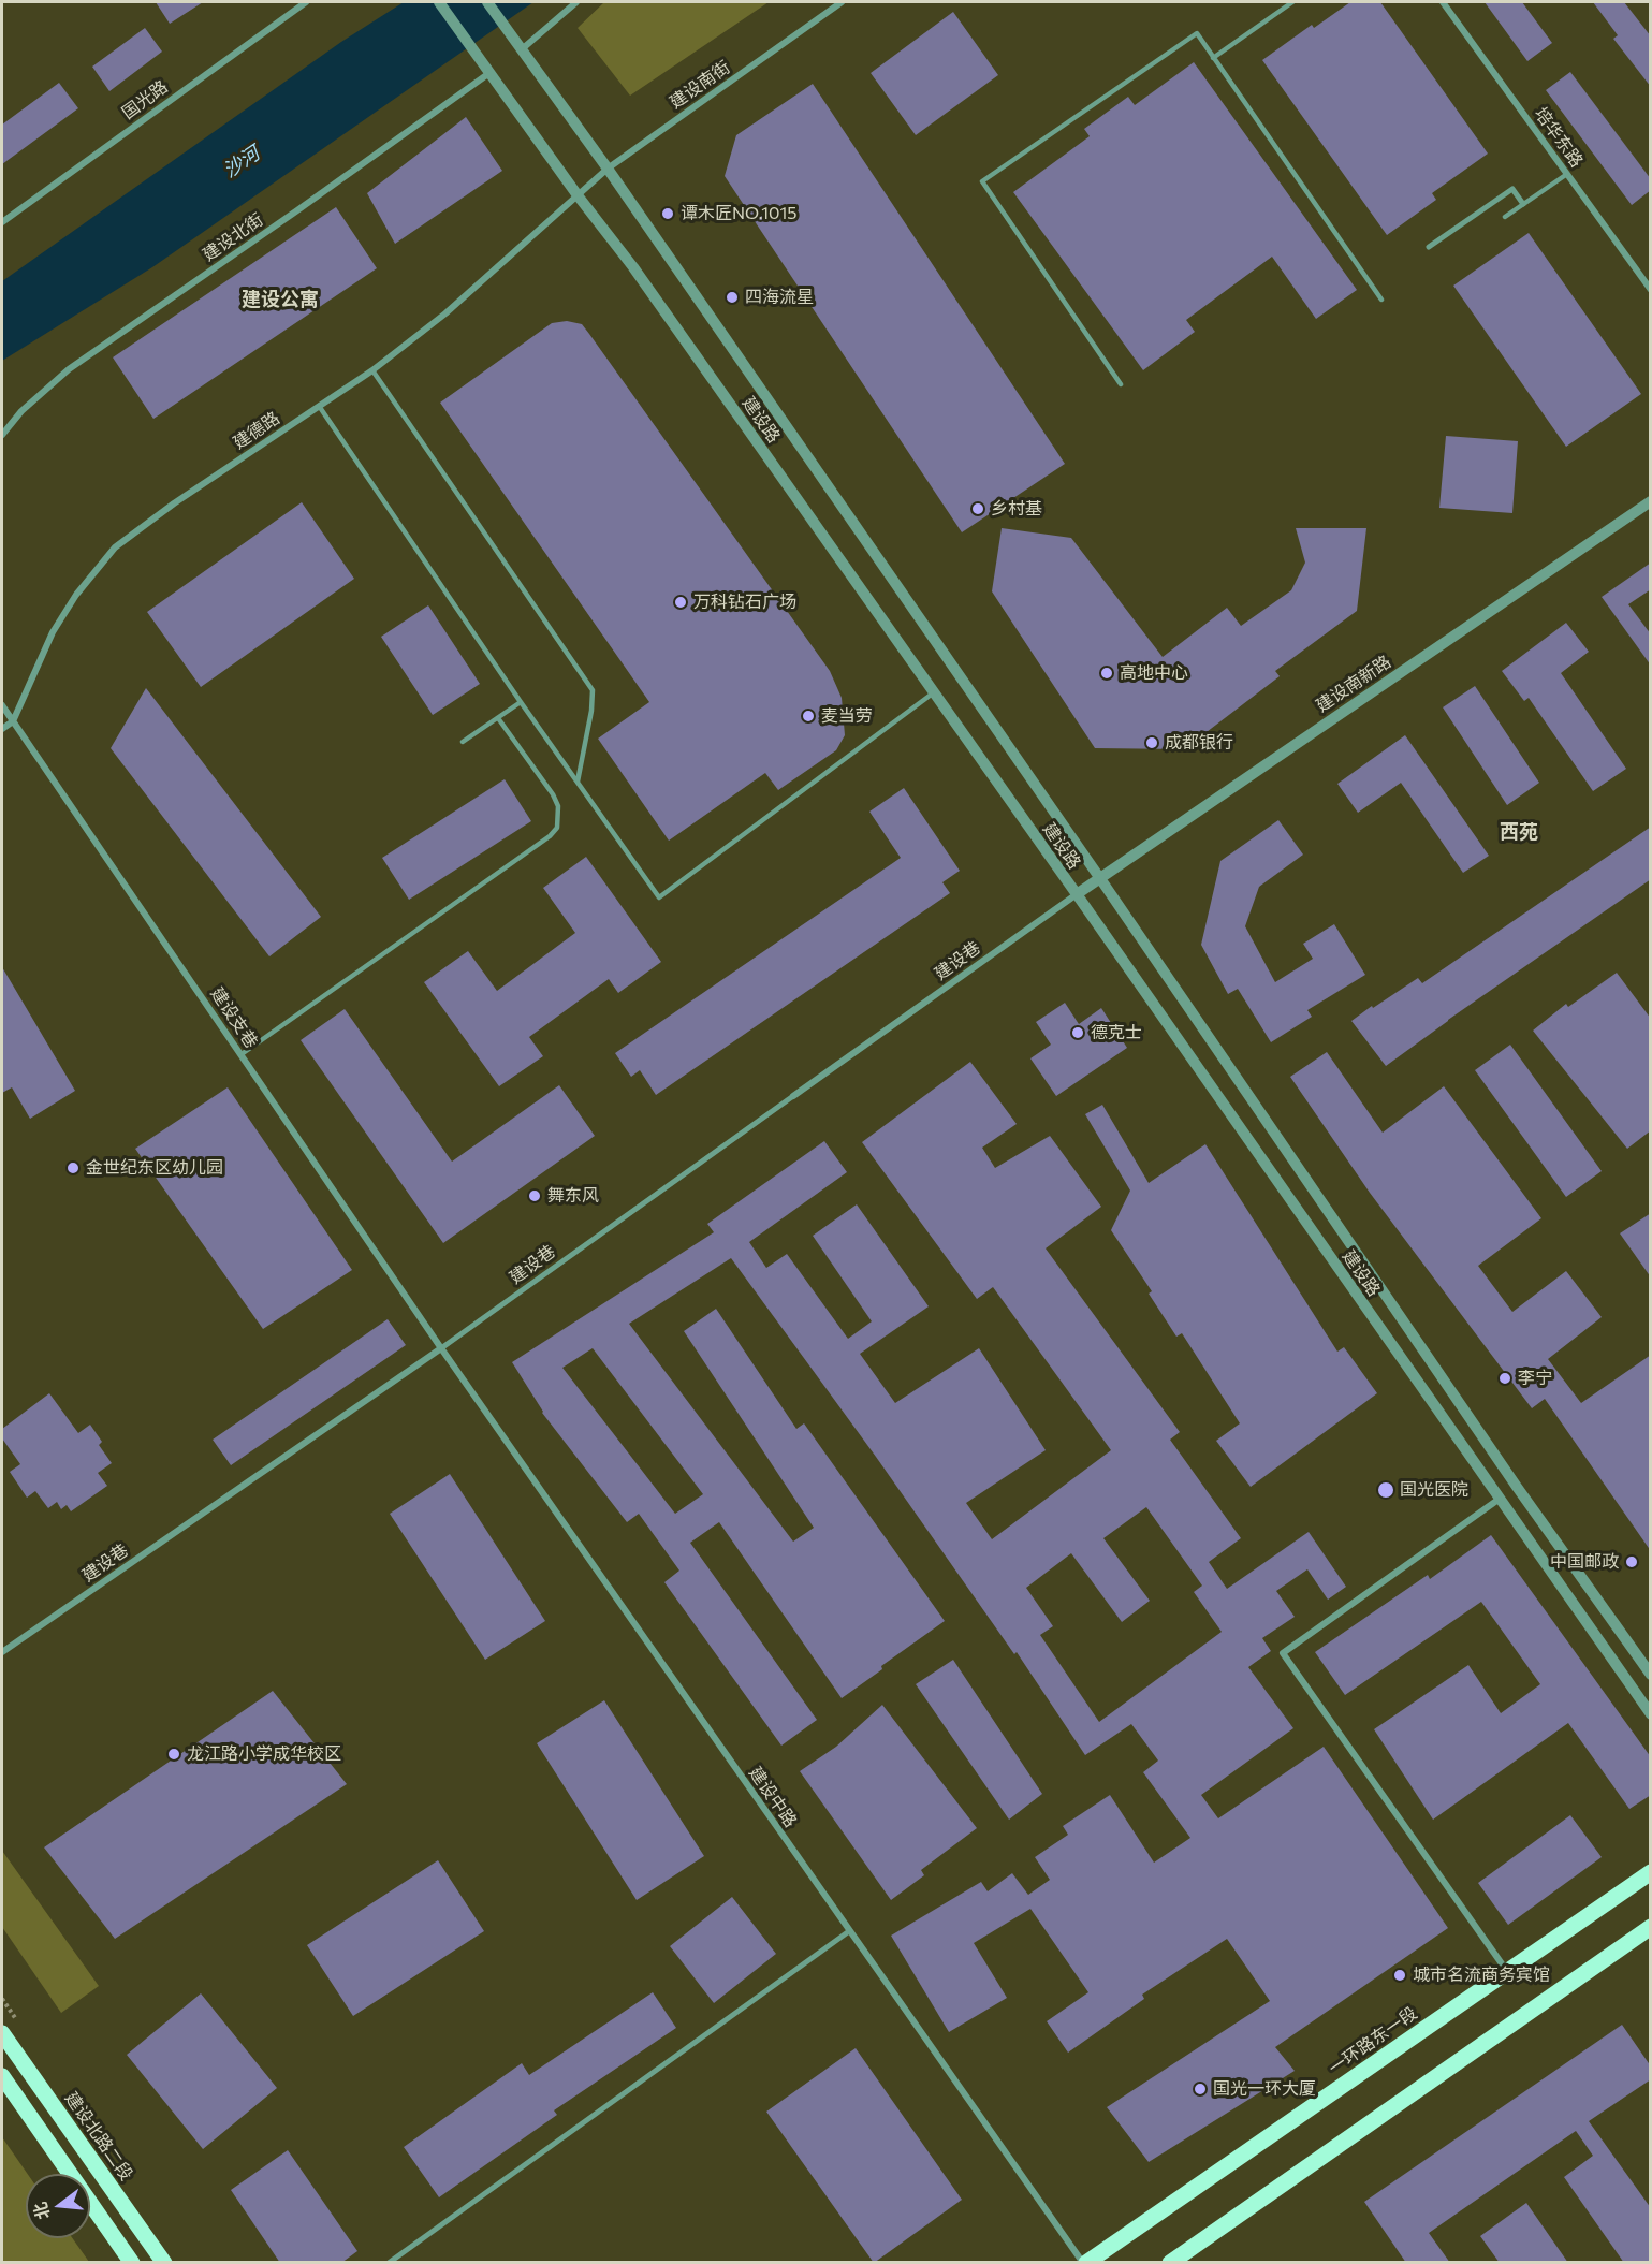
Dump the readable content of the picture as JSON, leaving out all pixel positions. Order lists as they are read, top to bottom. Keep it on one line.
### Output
{"streets":{"main road":["一环路东一段","建设北路二段"],"street":["建设南街","国光路","培华东路","建设北街","建设路","建德路","建设南新路","建设巷","建设支巷","建设中路"]},"crossings":[["建设南街","建设路"],["建设南街","建德路"],["建设北街","建设路"],["建设路","建德路"],["建设路","建设南新路"],["建设路","建设巷"],["建德路","建设支巷"],["建设南新路","建设巷"],["建设巷","建设支巷"],["建设巷","建设中路"],["建设支巷","建设中路"],["建设中路","一环路东一段"]],"districts":["建设公寓","西苑"],"water":["沙河"],"places":["谭木匠NO.1015","四海流星","乡村基","万科钻石广场","高地中心","麦当劳","成都银行","德克士","金世纪东区幼儿园","舞东风","李宁","国光医院","中国邮政","龙江路小学成华校区","城市名流商务宾馆","国光一环大厦"],"north":"left"}
